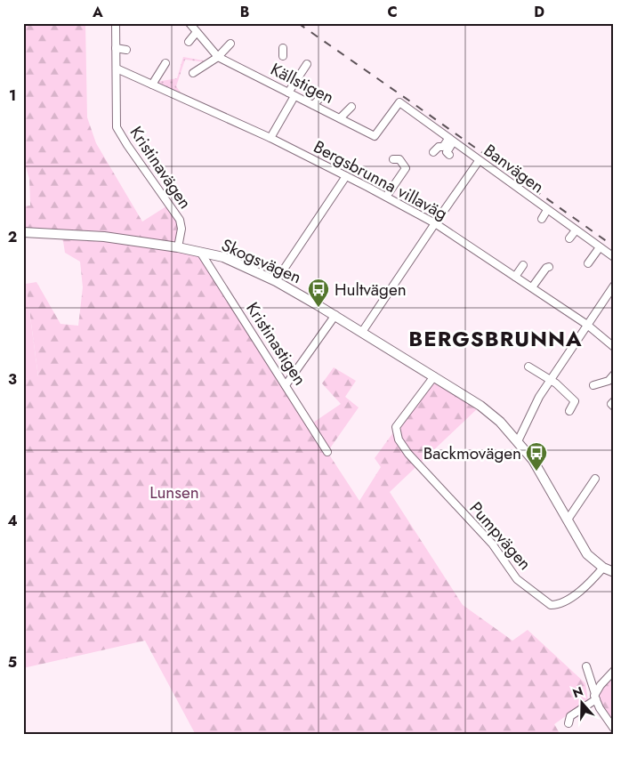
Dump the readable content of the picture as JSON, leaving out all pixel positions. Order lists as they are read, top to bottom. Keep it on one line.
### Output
{"streets":{"street":["Källstigen","Kristinavägen","Banvägen","Bergsbrunna villaväg","Skogsvägen","Kristinastigen","Pumpvägen"]},"crossings":[["Källstigen","Banvägen"],["Kristinavägen","Bergsbrunna villaväg"],["Kristinavägen","Skogsvägen"],["Skogsvägen","Kristinastigen"],["Skogsvägen","Pumpvägen"]],"districts":["BERGSBRUNNA"],"parks":["Lunsen"],"places":{"bus stop":["Hultvägen","Backmovägen"]},"north":"top","grid":{"columns":["A","B","C","D"],"rows":["1","2","3","4","5"]}}
